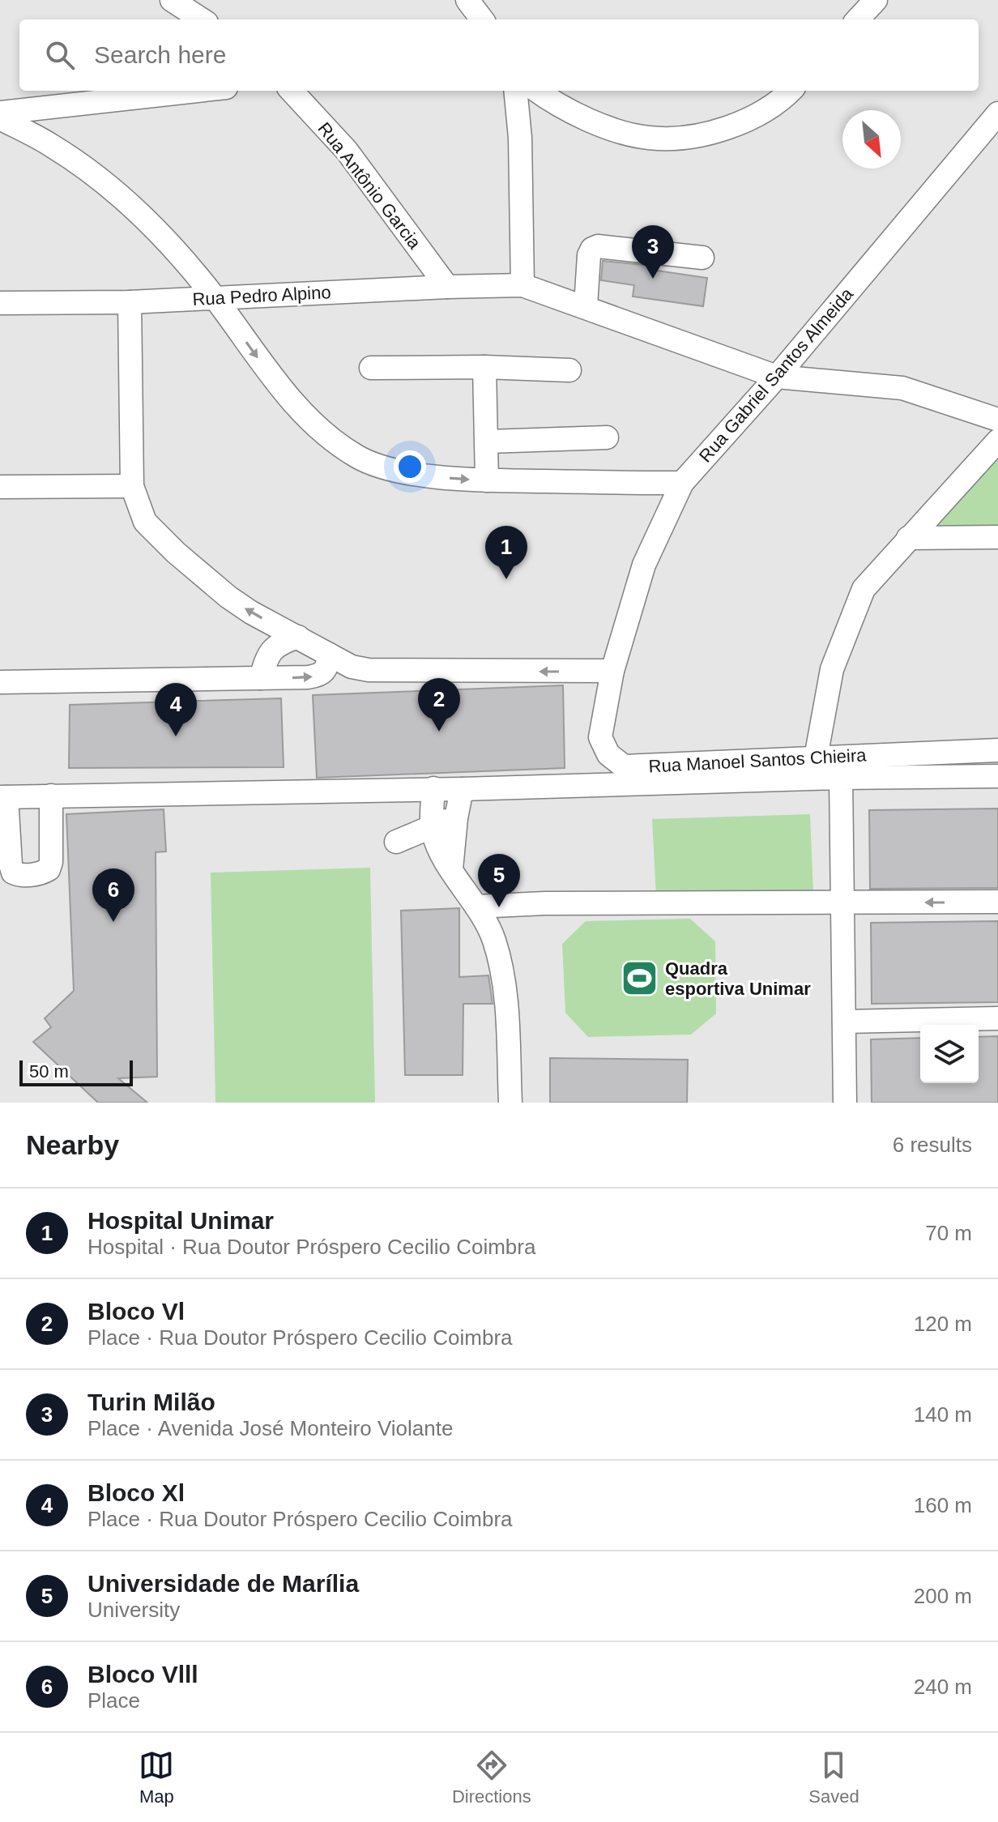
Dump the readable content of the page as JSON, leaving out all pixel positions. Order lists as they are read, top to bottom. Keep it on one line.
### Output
{"streets":{"street":["Rua Antônio Garcia","Rua Pedro Alpino","Rua Gabriel Santos Almeida","Rua Manoel Santos Chieira"]},"crossings":[["Rua Antônio Garcia","Rua Pedro Alpino"],["Rua Pedro Alpino","Rua Gabriel Santos Almeida"],["Rua Gabriel Santos Almeida","Rua Manoel Santos Chieira"]],"places":{"sports":["Quadra esportiva Unimar"]},"scale_bar":"50 m","north":"bottom right","page":{"search":"Search here","pins":["3","1","2","4","5","6"],"scale":"50 m","heading":["Nearby","6 results"],"list":[{"mark":"1","name":"Hospital Unimar","note":"Hospital · Rua Doutor Próspero Cecilio Coimbra","value":"70 m"},{"mark":"2","name":"Bloco Vl","note":"Place · Rua Doutor Próspero Cecilio Coimbra","value":"120 m"},{"mark":"3","name":"Turin Milão","note":"Place · Avenida José Monteiro Violante","value":"140 m"},{"mark":"4","name":"Bloco Xl","note":"Place · Rua Doutor Próspero Cecilio Coimbra","value":"160 m"},{"mark":"5","name":"Universidade de Marília","note":"University","value":"200 m"},{"mark":"6","name":"Bloco Vlll","note":"Place","value":"240 m"}],"nav":["Map","Directions","Saved"]}}
